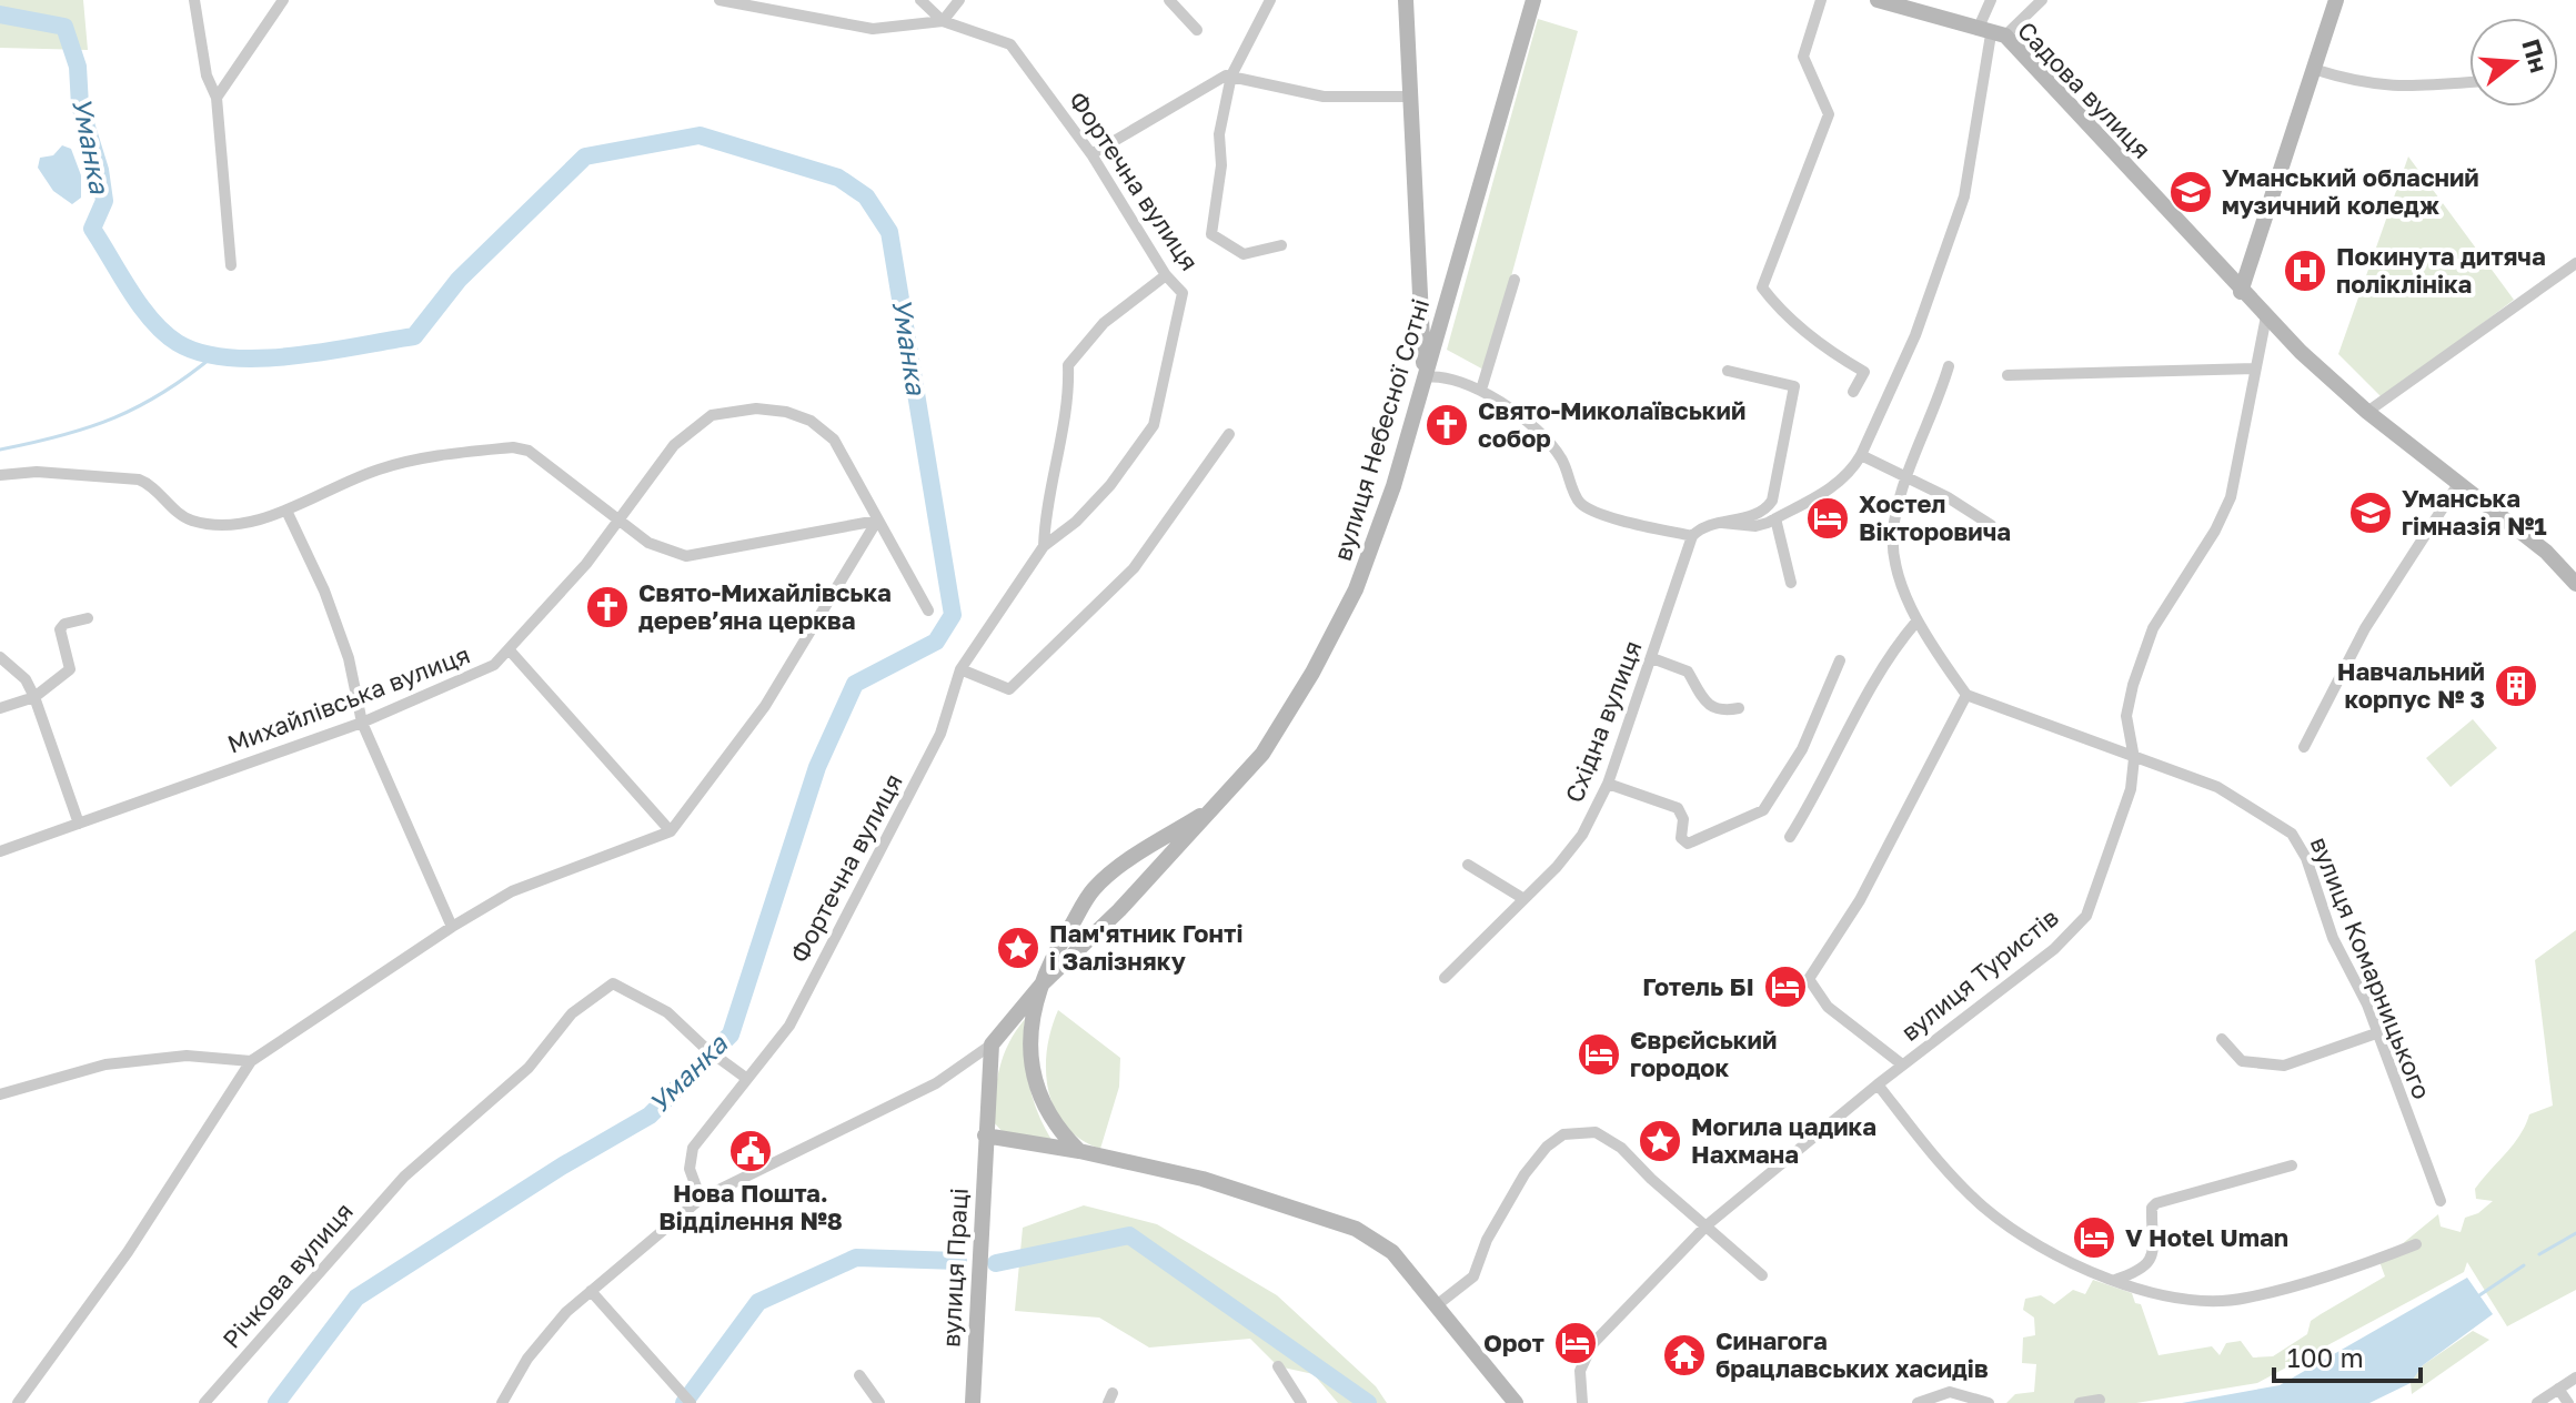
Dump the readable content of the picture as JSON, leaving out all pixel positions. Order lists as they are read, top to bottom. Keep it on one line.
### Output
{"streets":{"main road":["Садова вулиця","вулиця Небесної Сотні","вулиця Праці"],"street":["Фортечна вулиця","Михайлівська вулиця","Східна вулиця","вулиця Комарницького","вулиця Туристів","Річкова вулиця"]},"crossings":[["Садова вулиця","вулиця Туристів"],["Фортечна вулиця","Річкова вулиця"],["вулиця Комарницького","вулиця Туристів"]],"water":["Уманка"],"places":{"school or university":["Уманський обласний музичний коледж","Уманська гімназія №1"],"hospital":["Покинута дитяча поліклініка"],"church":["Свято-Миколаївський собор","Свято-Михайлівська деревʼяна церква"],"hotel":["Хостел Вікторовича","Готель БІ","Єврєйський городок","V Hotel Uman","Орот"],"building":["Навчальний корпус № 3"],"place":["Пам'ятник Гонті і Залізняку","Могила цадика Нахмана"],"public building":["Нова Пошта. Відділення №8"],"temple":["Синагога брацлавських хасидів"]},"scale_bar":"100 m","north":"right"}
